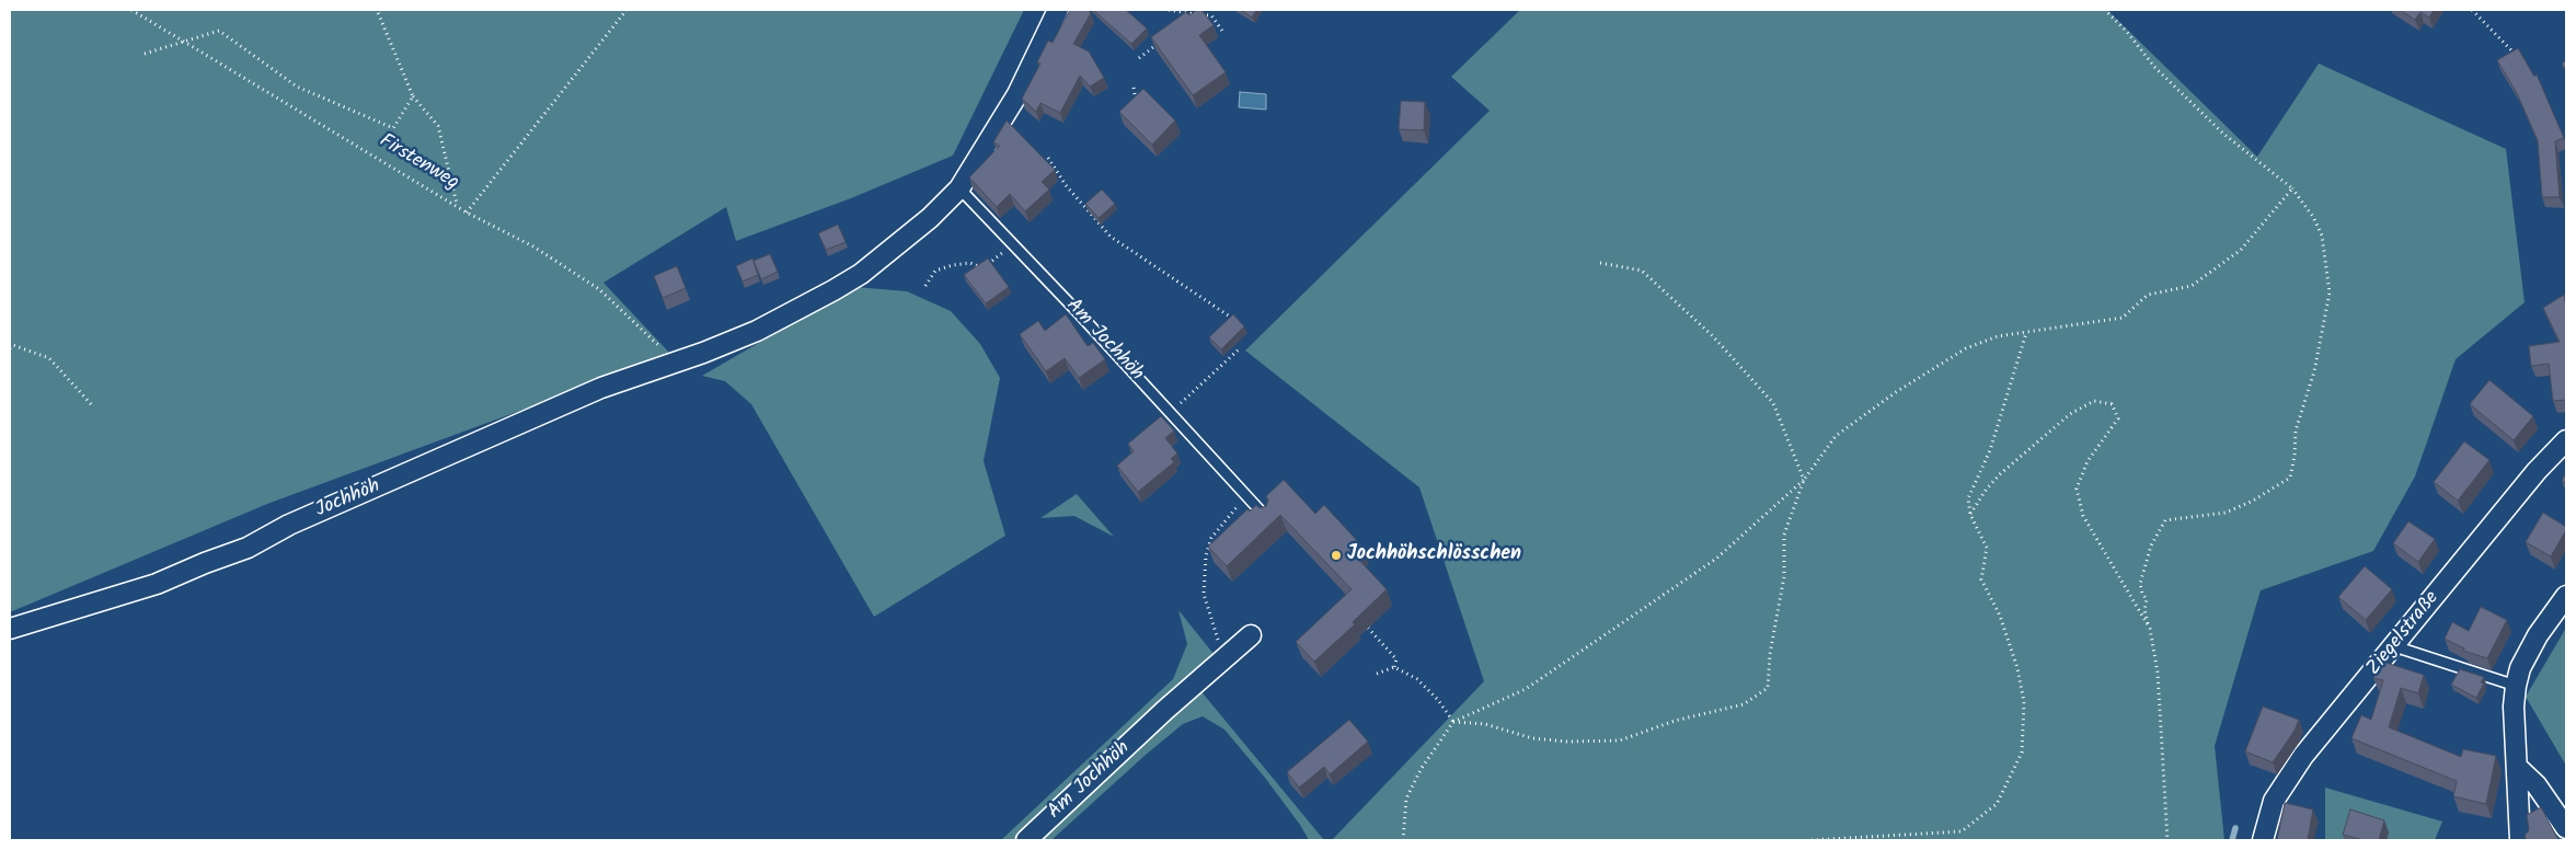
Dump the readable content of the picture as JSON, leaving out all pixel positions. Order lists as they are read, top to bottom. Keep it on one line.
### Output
{"streets":{"street":["Am Jochhöh","Jochhöh","Ziegelstraße"],"path":["Firstenweg"]},"crossings":[["Firstenweg","Jochhöh"]],"places":["Jochhöhschlösschen"]}
